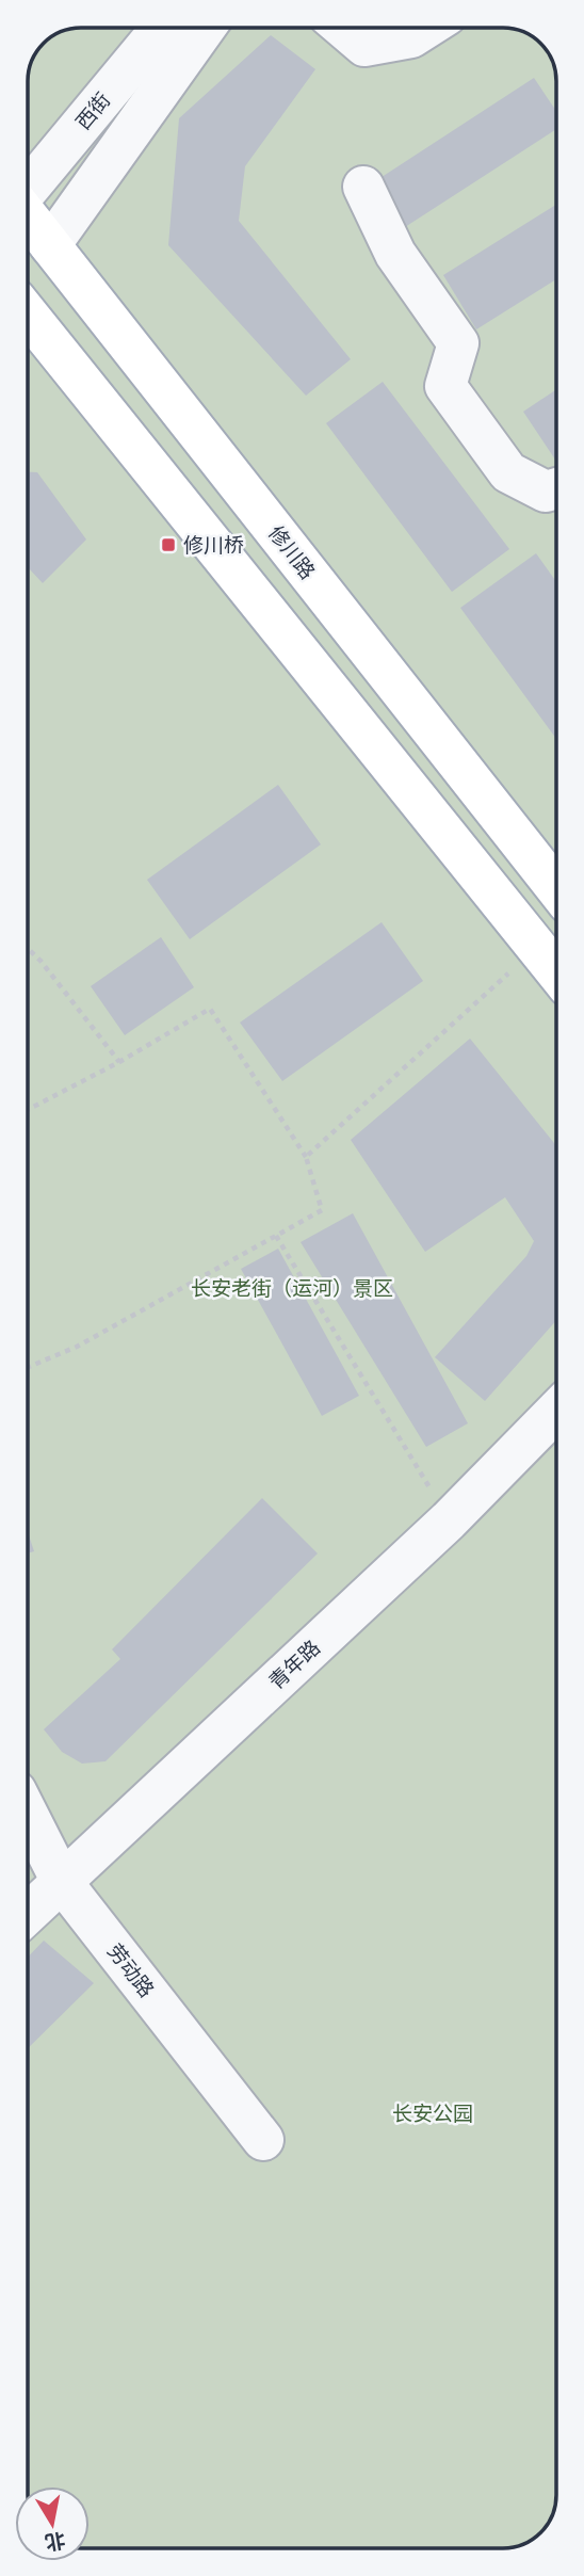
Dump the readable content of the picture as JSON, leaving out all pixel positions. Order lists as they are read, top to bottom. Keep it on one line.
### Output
{"streets":{"main road":["修川路"],"street":["西街","青年路","劳动路"]},"crossings":[["青年路","劳动路"]],"parks":["长安老街（运河）景区","长安公园"],"places":{"transit":["修川桥"]},"north":"bottom"}
